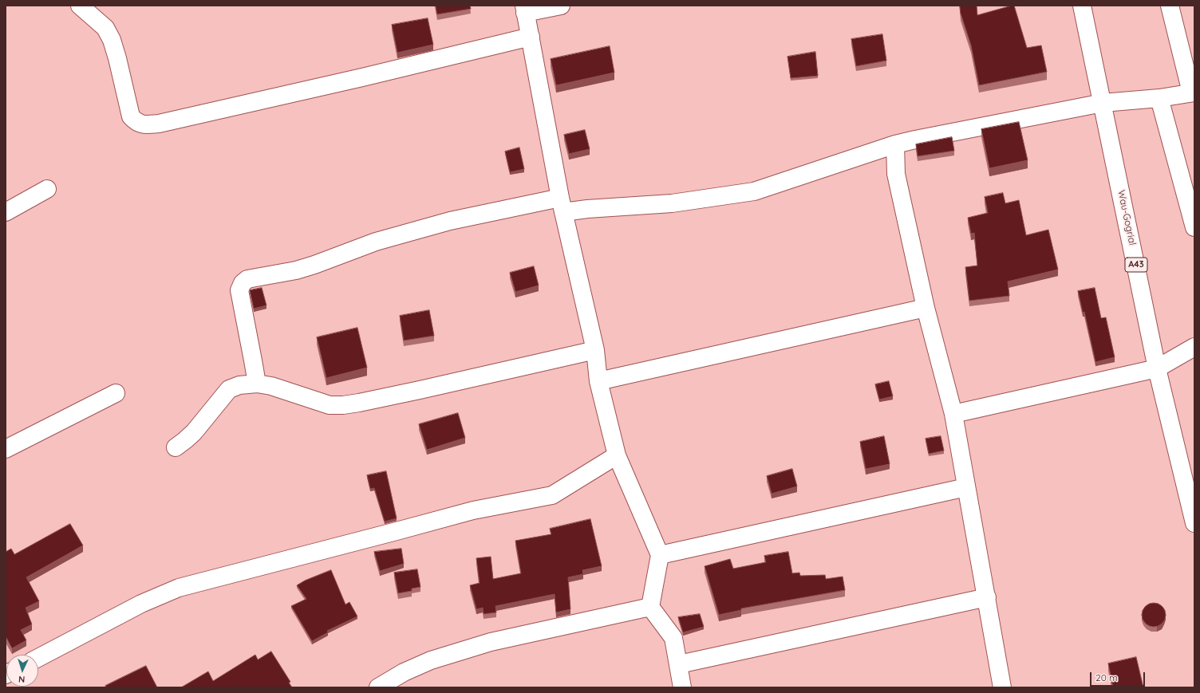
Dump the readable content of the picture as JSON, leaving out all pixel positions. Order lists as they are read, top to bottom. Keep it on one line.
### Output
{"streets":{"street":["Wau-Gogrial","A43"]},"scale_bar":"20 m","north":"bottom"}
